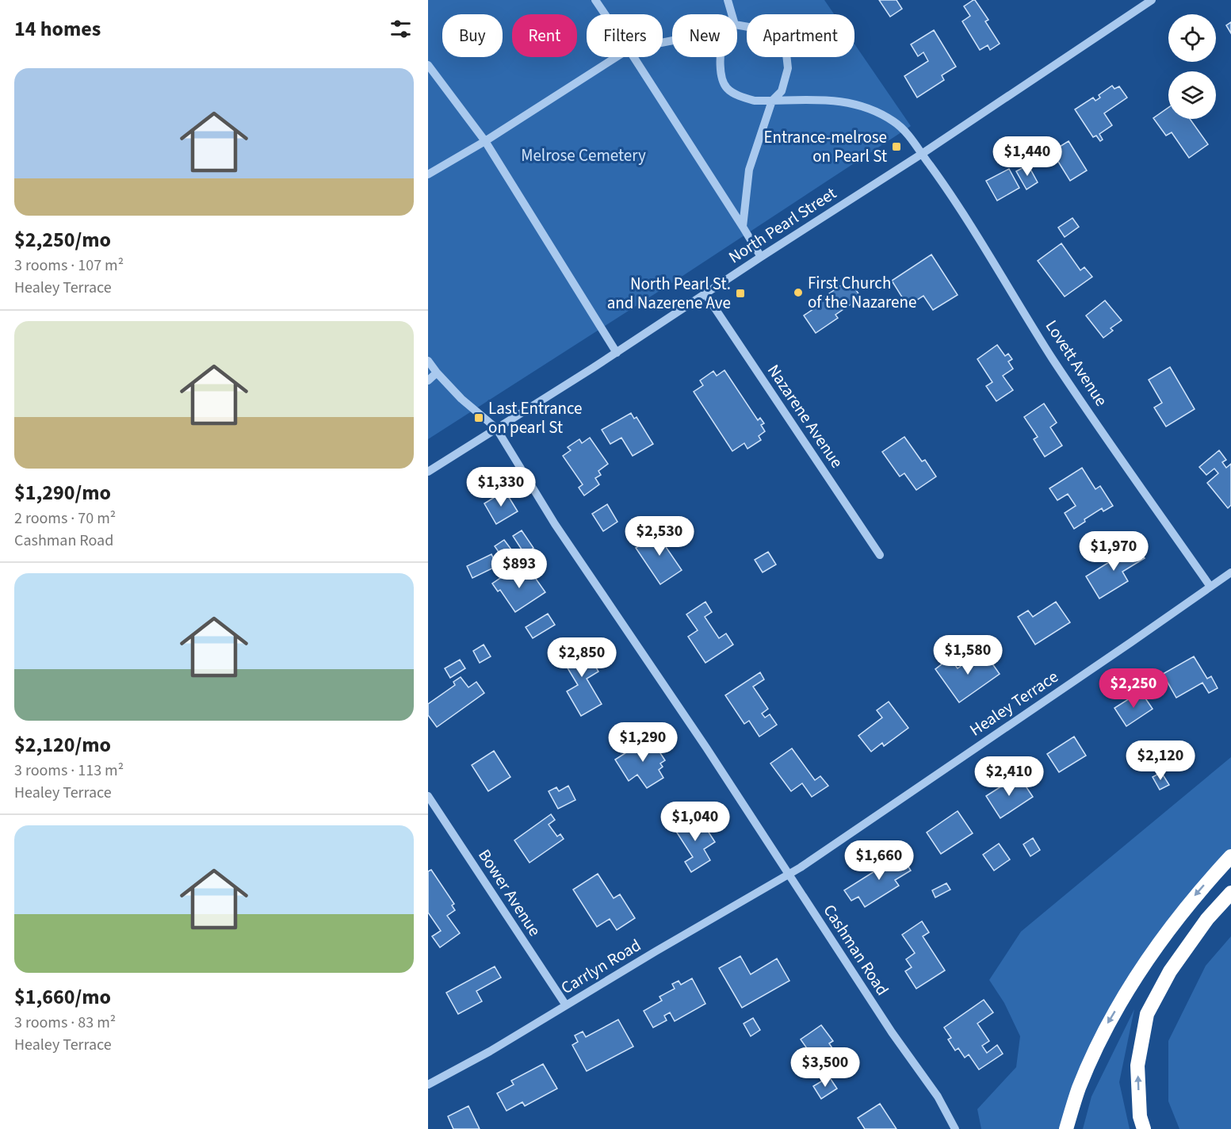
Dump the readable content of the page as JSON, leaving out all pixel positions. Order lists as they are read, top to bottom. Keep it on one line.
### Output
{"streets":{"street":["North Pearl Street","Lovett Avenue","Nazarene Avenue","Healey Terrace","Bower Avenue","Cashman Road","Carrlyn Road"]},"crossings":[["North Pearl Street","Lovett Avenue"],["North Pearl Street","Nazarene Avenue"],["North Pearl Street","Cashman Road"],["Lovett Avenue","Healey Terrace"],["Healey Terrace","Cashman Road"],["Healey Terrace","Carrlyn Road"],["Bower Avenue","Carrlyn Road"],["Cashman Road","Carrlyn Road"]],"parks":["Melrose Cemetery"],"places":{"transit":["Entrance-melrose on Pearl St","North Pearl St. and Nazerene Ave","Last Entrance on pearl St"],"other":["First Church of the Nazarene"]},"page":{"heading":"14 homes","chip":["Buy","Rent","Filters","New","Apartment"],"list":[{"name":"$2,250/mo","note":"3 rooms · 107 m² · Healey Terrace"},{"name":"$1,290/mo","note":"2 rooms · 70 m² · Cashman Road"},{"name":"$2,120/mo","note":"3 rooms · 113 m² · Healey Terrace"},{"name":"$1,660/mo","note":"3 rooms · 83 m² · Healey Terrace"}],"price":["$1,440","$1,330","$2,530","$1,970","$893","$1,580","$2,850","$2,250","$1,290","$2,120","$2,410","$1,040","$1,660","$3,500"]}}
